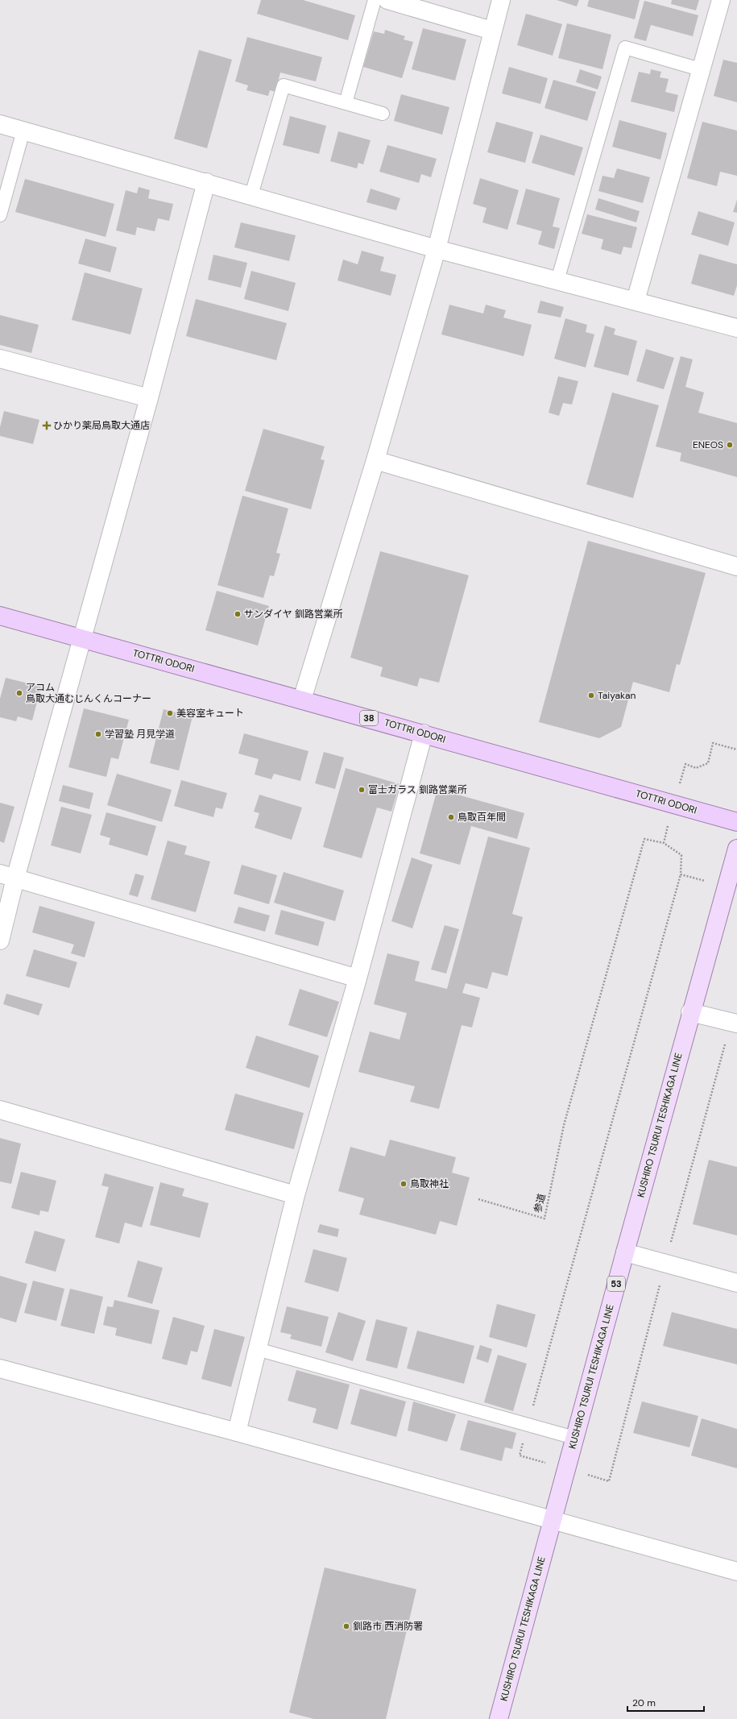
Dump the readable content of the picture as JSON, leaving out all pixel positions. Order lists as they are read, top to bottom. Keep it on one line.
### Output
{"streets":{"highway":["TOTTRI ODORI","38"],"main road":["KUSHIRO TSURUI TESHIKAGA LINE","53"],"path":["参道"]},"places":{"health":["ひかり薬局鳥取大通店"],"other":["ENEOS","サンダイヤ 釧路営業所","アコム 鳥取大通むじんくんコーナー","Taiyakan","美容室キュート","学習塾 月見学道","富士ガラス 釧路営業所","鳥取百年間","鳥取神社","釧路市 西消防署"]},"scale_bar":"20 m"}
